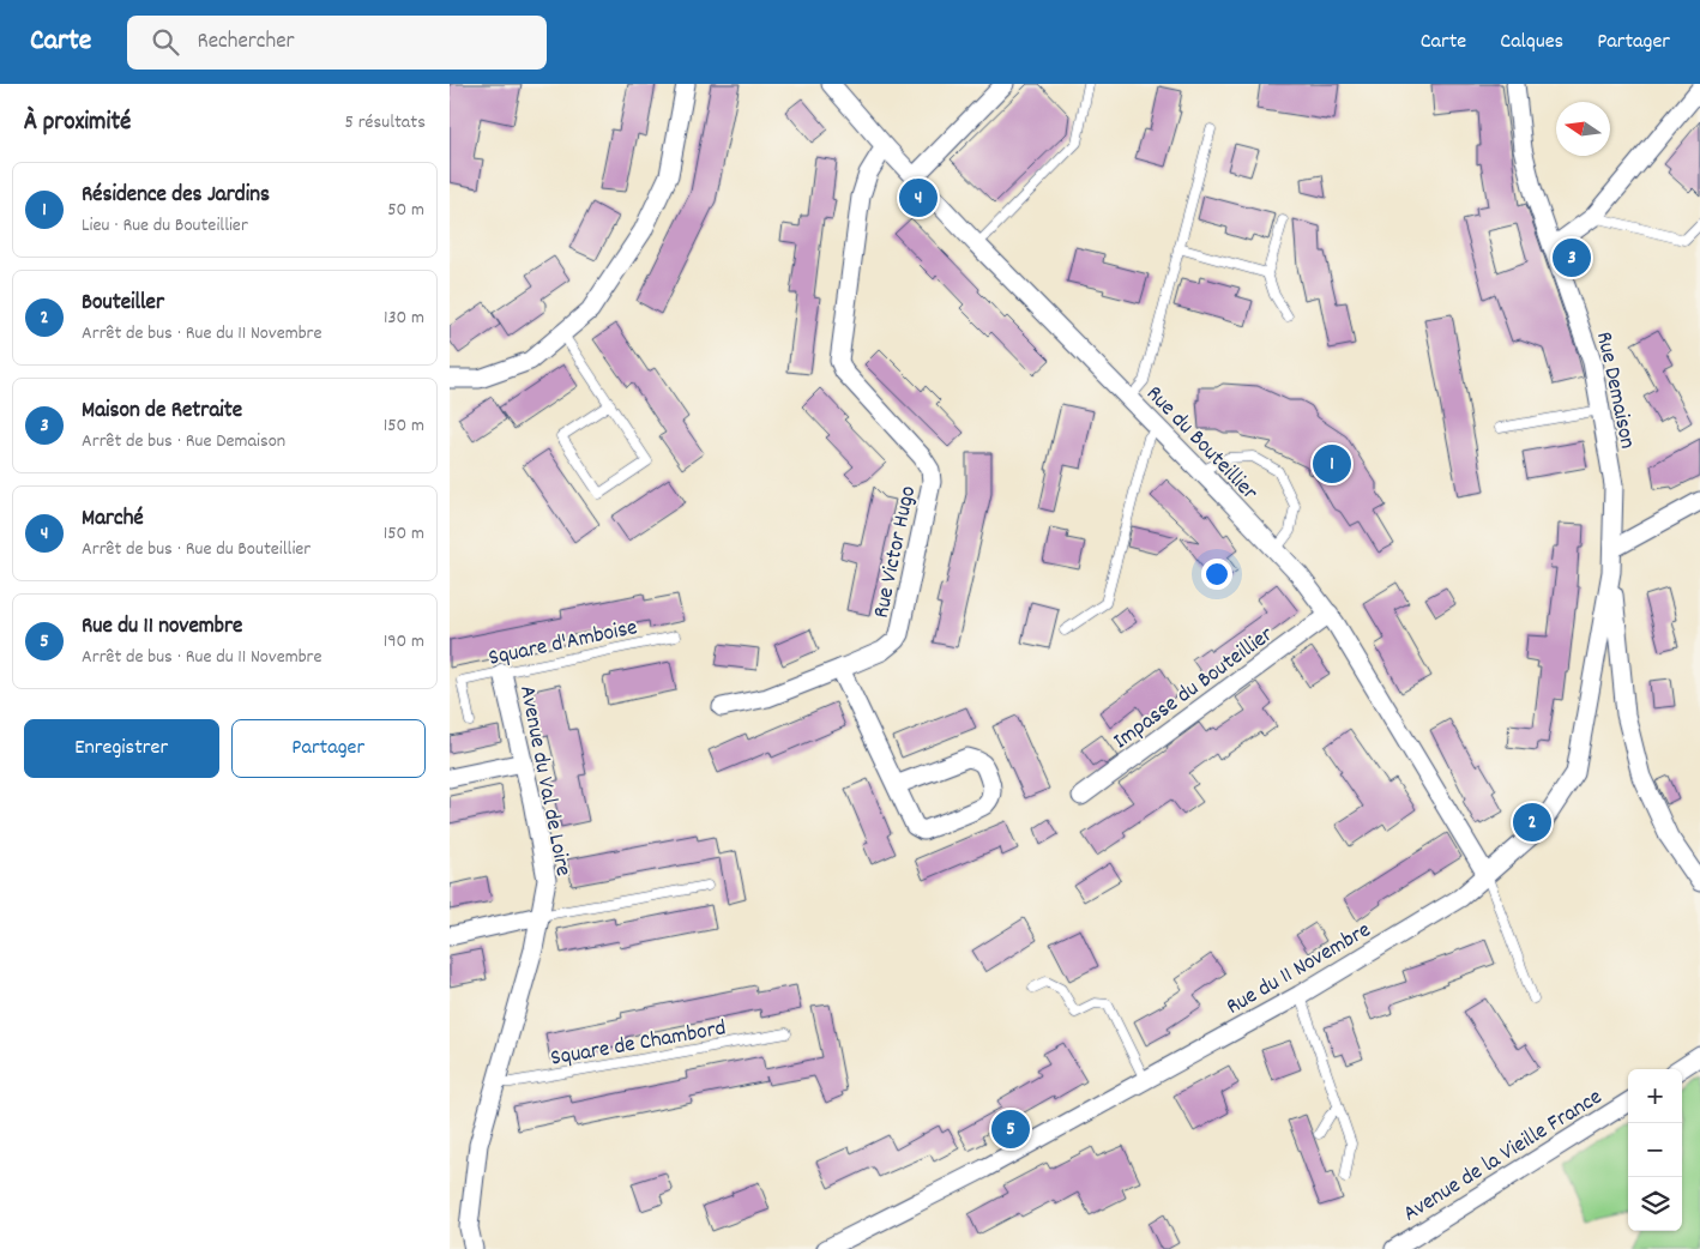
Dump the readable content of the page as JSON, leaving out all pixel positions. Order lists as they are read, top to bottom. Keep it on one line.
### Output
{"streets":{"street":["Rue Demaison","Rue du Bouteillier","Rue Victor Hugo","Impasse du Bouteillier","Avenue du Val de Loire","Rue du 11 Novembre","Avenue de la Vieille France"],"lane":["Square d'Amboise","Square de Chambord"]},"crossings":[["Rue Demaison","Rue du 11 Novembre"],["Rue du Bouteillier","Rue Victor Hugo"],["Rue du Bouteillier","Impasse du Bouteillier"],["Rue du Bouteillier","Rue du 11 Novembre"],["Square d'Amboise","Avenue du Val de Loire"],["Avenue du Val de Loire","Square de Chambord"]],"north":"left","page":{"header":"Carte","search":"Rechercher","nav":["Carte","Calques","Partager"],"heading":["À proximité","5 résultats"],"list":[{"mark":"1","name":"Résidence des Jardins","note":"Lieu · Rue du Bouteillier","value":"50 m"},{"mark":"2","name":"Bouteiller","note":"Arrêt de bus · Rue du 11 Novembre","value":"130 m"},{"mark":"3","name":"Maison de Retraite","note":"Arrêt de bus · Rue Demaison","value":"150 m"},{"mark":"4","name":"Marché","note":"Arrêt de bus · Rue du Bouteillier","value":"150 m"},{"mark":"5","name":"Rue du 11 novembre","note":"Arrêt de bus · Rue du 11 Novembre","value":"190 m"}],"pins":["4","3","1","2","5"],"buttons":["Enregistrer","Partager"],"map_buttons":["+","−"]}}
